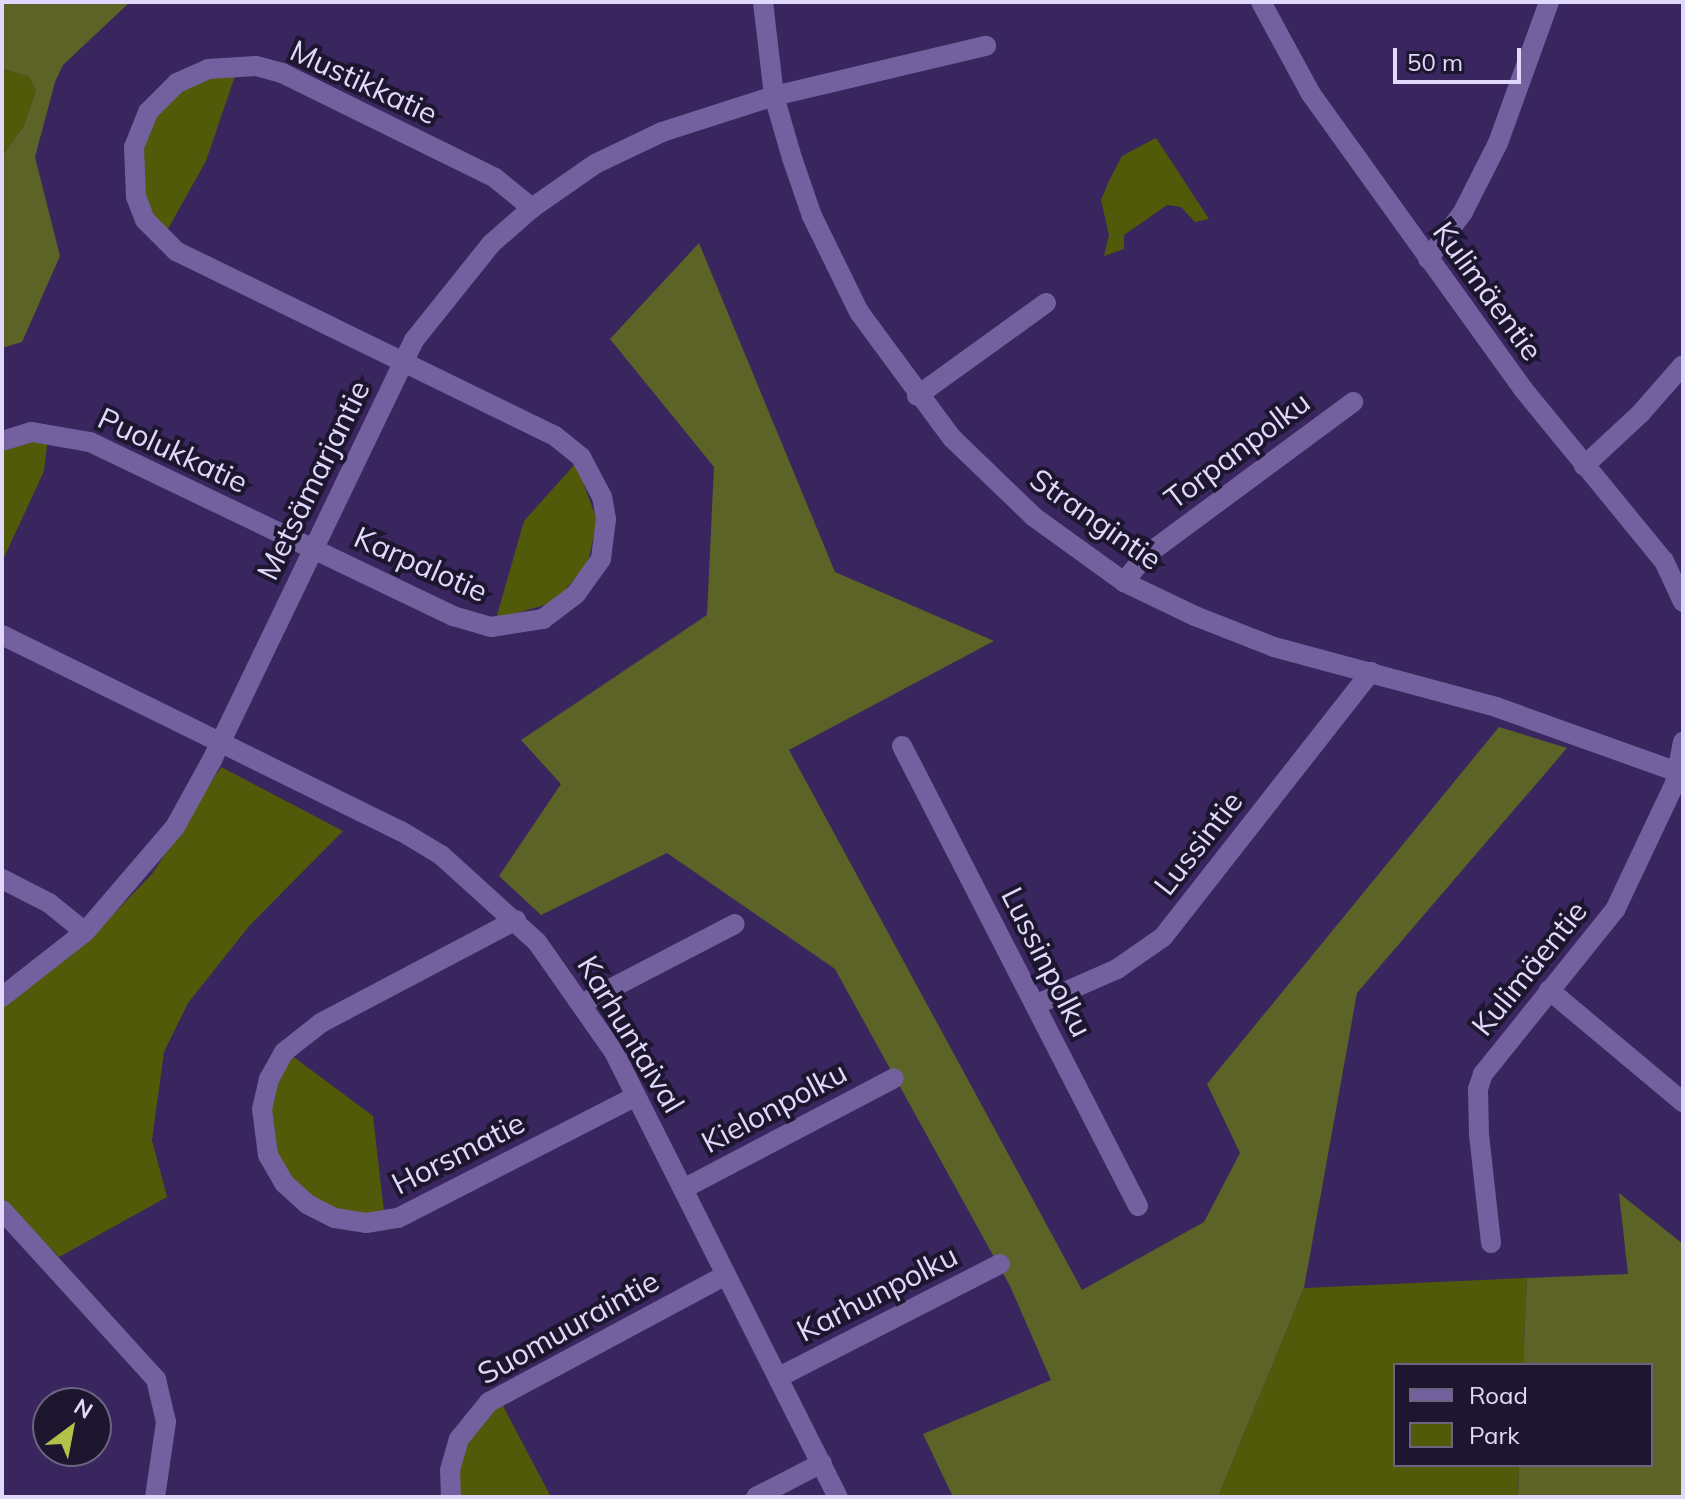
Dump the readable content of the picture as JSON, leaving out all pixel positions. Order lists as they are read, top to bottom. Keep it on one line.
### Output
{"streets":{"street":["Mustikkatie","Kulimäentie","Puolukkatie","Torpanpolku","Metsämarjantie","Strangintie","Karpalotie","Lussintie","Lussinpolku","Karhuntaival","Kielonpolku","Horsmatie","Karhunpolku","Suomuuraintie"]},"crossings":[["Mustikkatie","Puolukkatie"],["Mustikkatie","Metsämarjantie"],["Mustikkatie","Karpalotie"],["Kulimäentie","Strangintie"],["Puolukkatie","Metsämarjantie"],["Puolukkatie","Karpalotie"],["Torpanpolku","Strangintie"],["Metsämarjantie","Strangintie"],["Metsämarjantie","Karpalotie"],["Metsämarjantie","Karhuntaival"],["Strangintie","Lussintie"],["Lussintie","Lussinpolku"],["Karhuntaival","Kielonpolku"],["Karhuntaival","Horsmatie"],["Karhuntaival","Karhunpolku"],["Karhuntaival","Suomuuraintie"]],"legend":["Road","Park"],"scale_bar":"50 m","north":"top right"}
